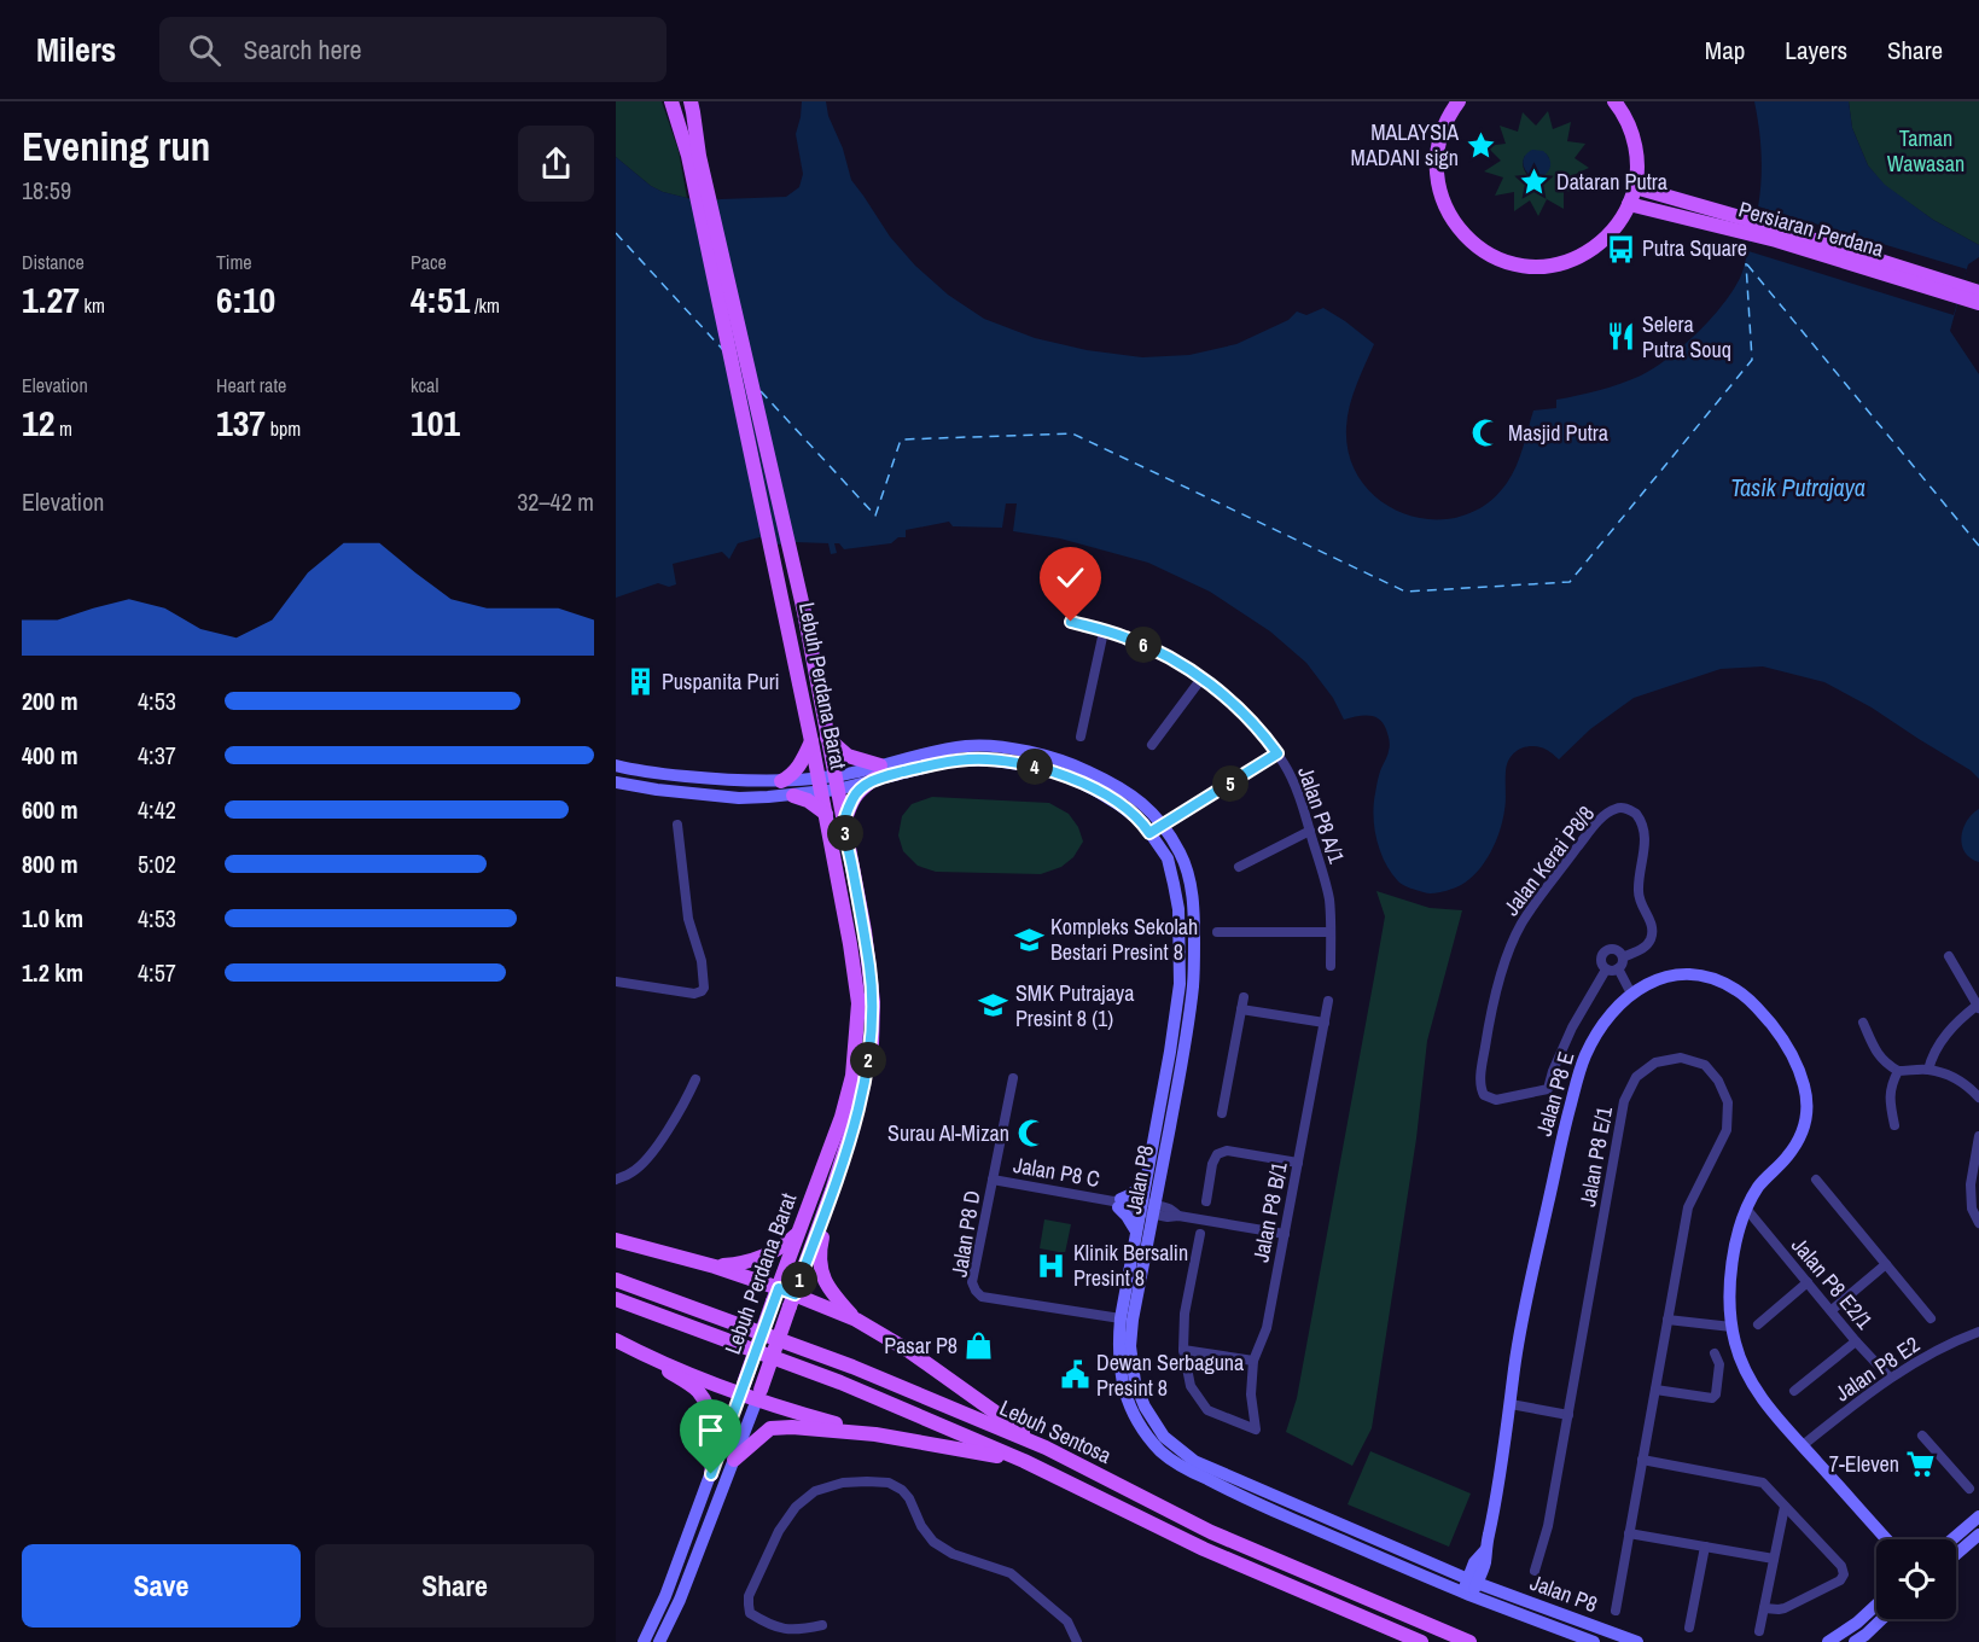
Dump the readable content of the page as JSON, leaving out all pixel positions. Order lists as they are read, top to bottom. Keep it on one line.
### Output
{"streets":{"main road":["Persiaran Perdana","Lebuh Perdana Barat","Lebuh Sentosa"],"street":["Jalan P8 A/1","Jalan Kerai P8/8","Jalan P8 E","Jalan P8 E/1","Jalan P8 C","Jalan P8","Jalan P8 B/1","Jalan P8 D","Jalan P8 E2/1","Jalan P8 E2"]},"crossings":[["Lebuh Perdana Barat","Jalan P8"],["Jalan P8 E","Jalan P8"],["Jalan P8 E","Jalan P8 E2/1"],["Jalan P8 E","Jalan P8 E2"],["Jalan P8 C","Jalan P8"],["Jalan P8 C","Jalan P8 B/1"],["Jalan P8 C","Jalan P8 D"],["Jalan P8","Jalan P8 D"],["Jalan P8 E2/1","Jalan P8 E2"]],"water":["Tasik Putrajaya"],"parks":["Taman Wawasan"],"places":{"place":["MALAYSIA MADANI sign","Dataran Putra"],"bus stop":["Putra Square"],"restaurant":["Selera Putra Souq"],"mosque":["Masjid Putra","Surau Al-Mizan"],"building":["Puspanita Puri"],"school or university":["Kompleks Sekolah Bestari Presint 8","SMK Putrajaya Presint 8 (1)"],"hospital":["Klinik Bersalin Presint 8"],"shop":["Pasar P8"],"public building":["Dewan Serbaguna Presint 8"],"supermarket":["7-Eleven"]},"page":{"header":"Milers","search":"Search here","nav":["Map","Layers","Share"],"heading":["Evening run","18:59"],"stats":[["Distance","1.27 km"],["Time","6:10"],["Pace","4:51 /km"],["Elevation","12 m"],["Heart rate","137 bpm"],["kcal","101"]],"chart":["Elevation","32–42 m"],"pins":["6","4","5","3","2","1"],"list":[{"name":"200 m","note":"4:53"},{"name":"400 m","note":"4:37"},{"name":"600 m","note":"4:42"},{"name":"800 m","note":"5:02"},{"name":"1.0 km","note":"4:53"},{"name":"1.2 km","note":"4:57"}],"buttons":["Save","Share"]}}
